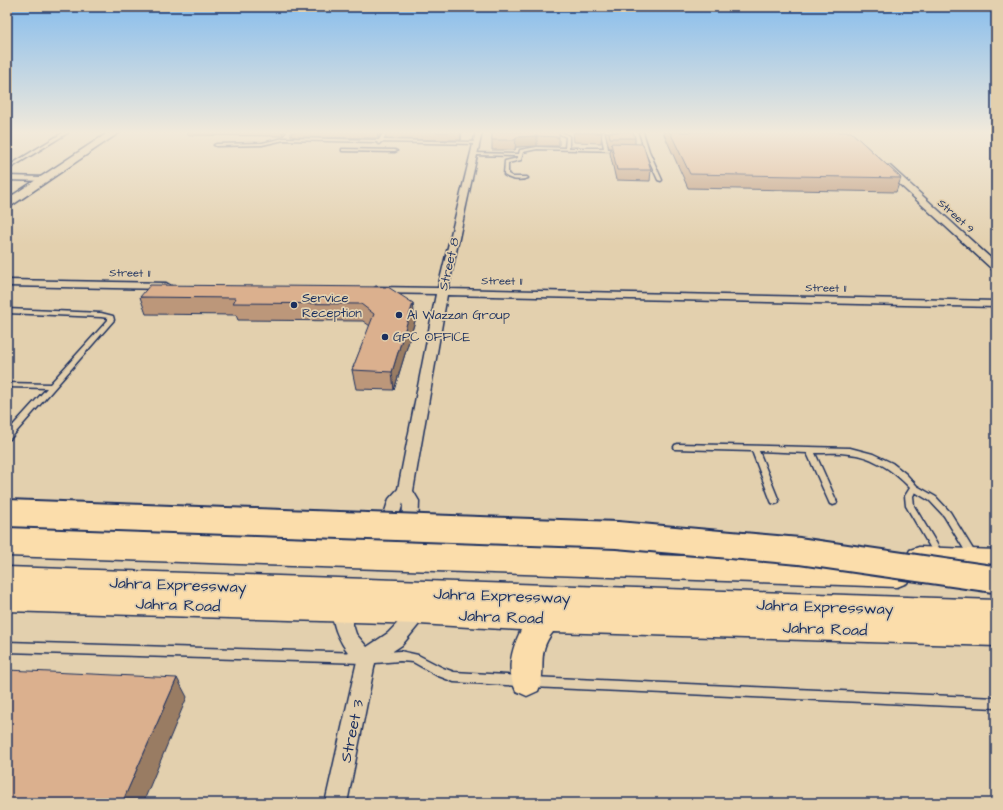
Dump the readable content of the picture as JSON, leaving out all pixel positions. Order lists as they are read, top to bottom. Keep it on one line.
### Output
{"streets":{"highway":["Jahra Expressway"],"main road":["Jahra Road"],"street":["Street 9","Street 8","Street 11","Street 3"]},"crossings":[["Street 8","Street 11"]],"places":["Service Reception","Al Wazzan Group","GPC OFFICE"]}
